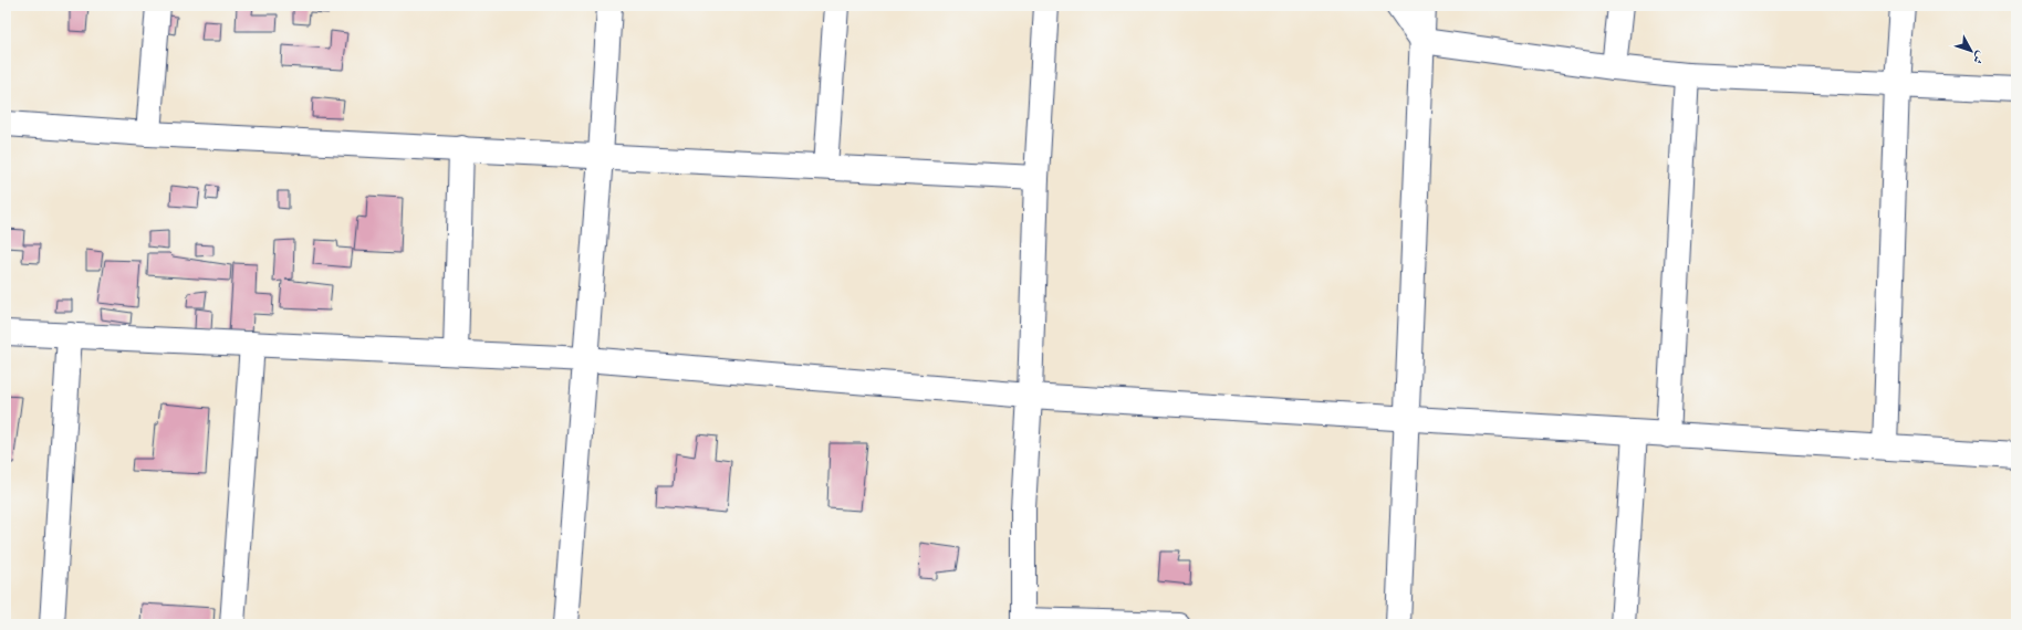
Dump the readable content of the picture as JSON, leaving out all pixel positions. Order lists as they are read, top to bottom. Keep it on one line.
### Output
{"north":"bottom right"}
